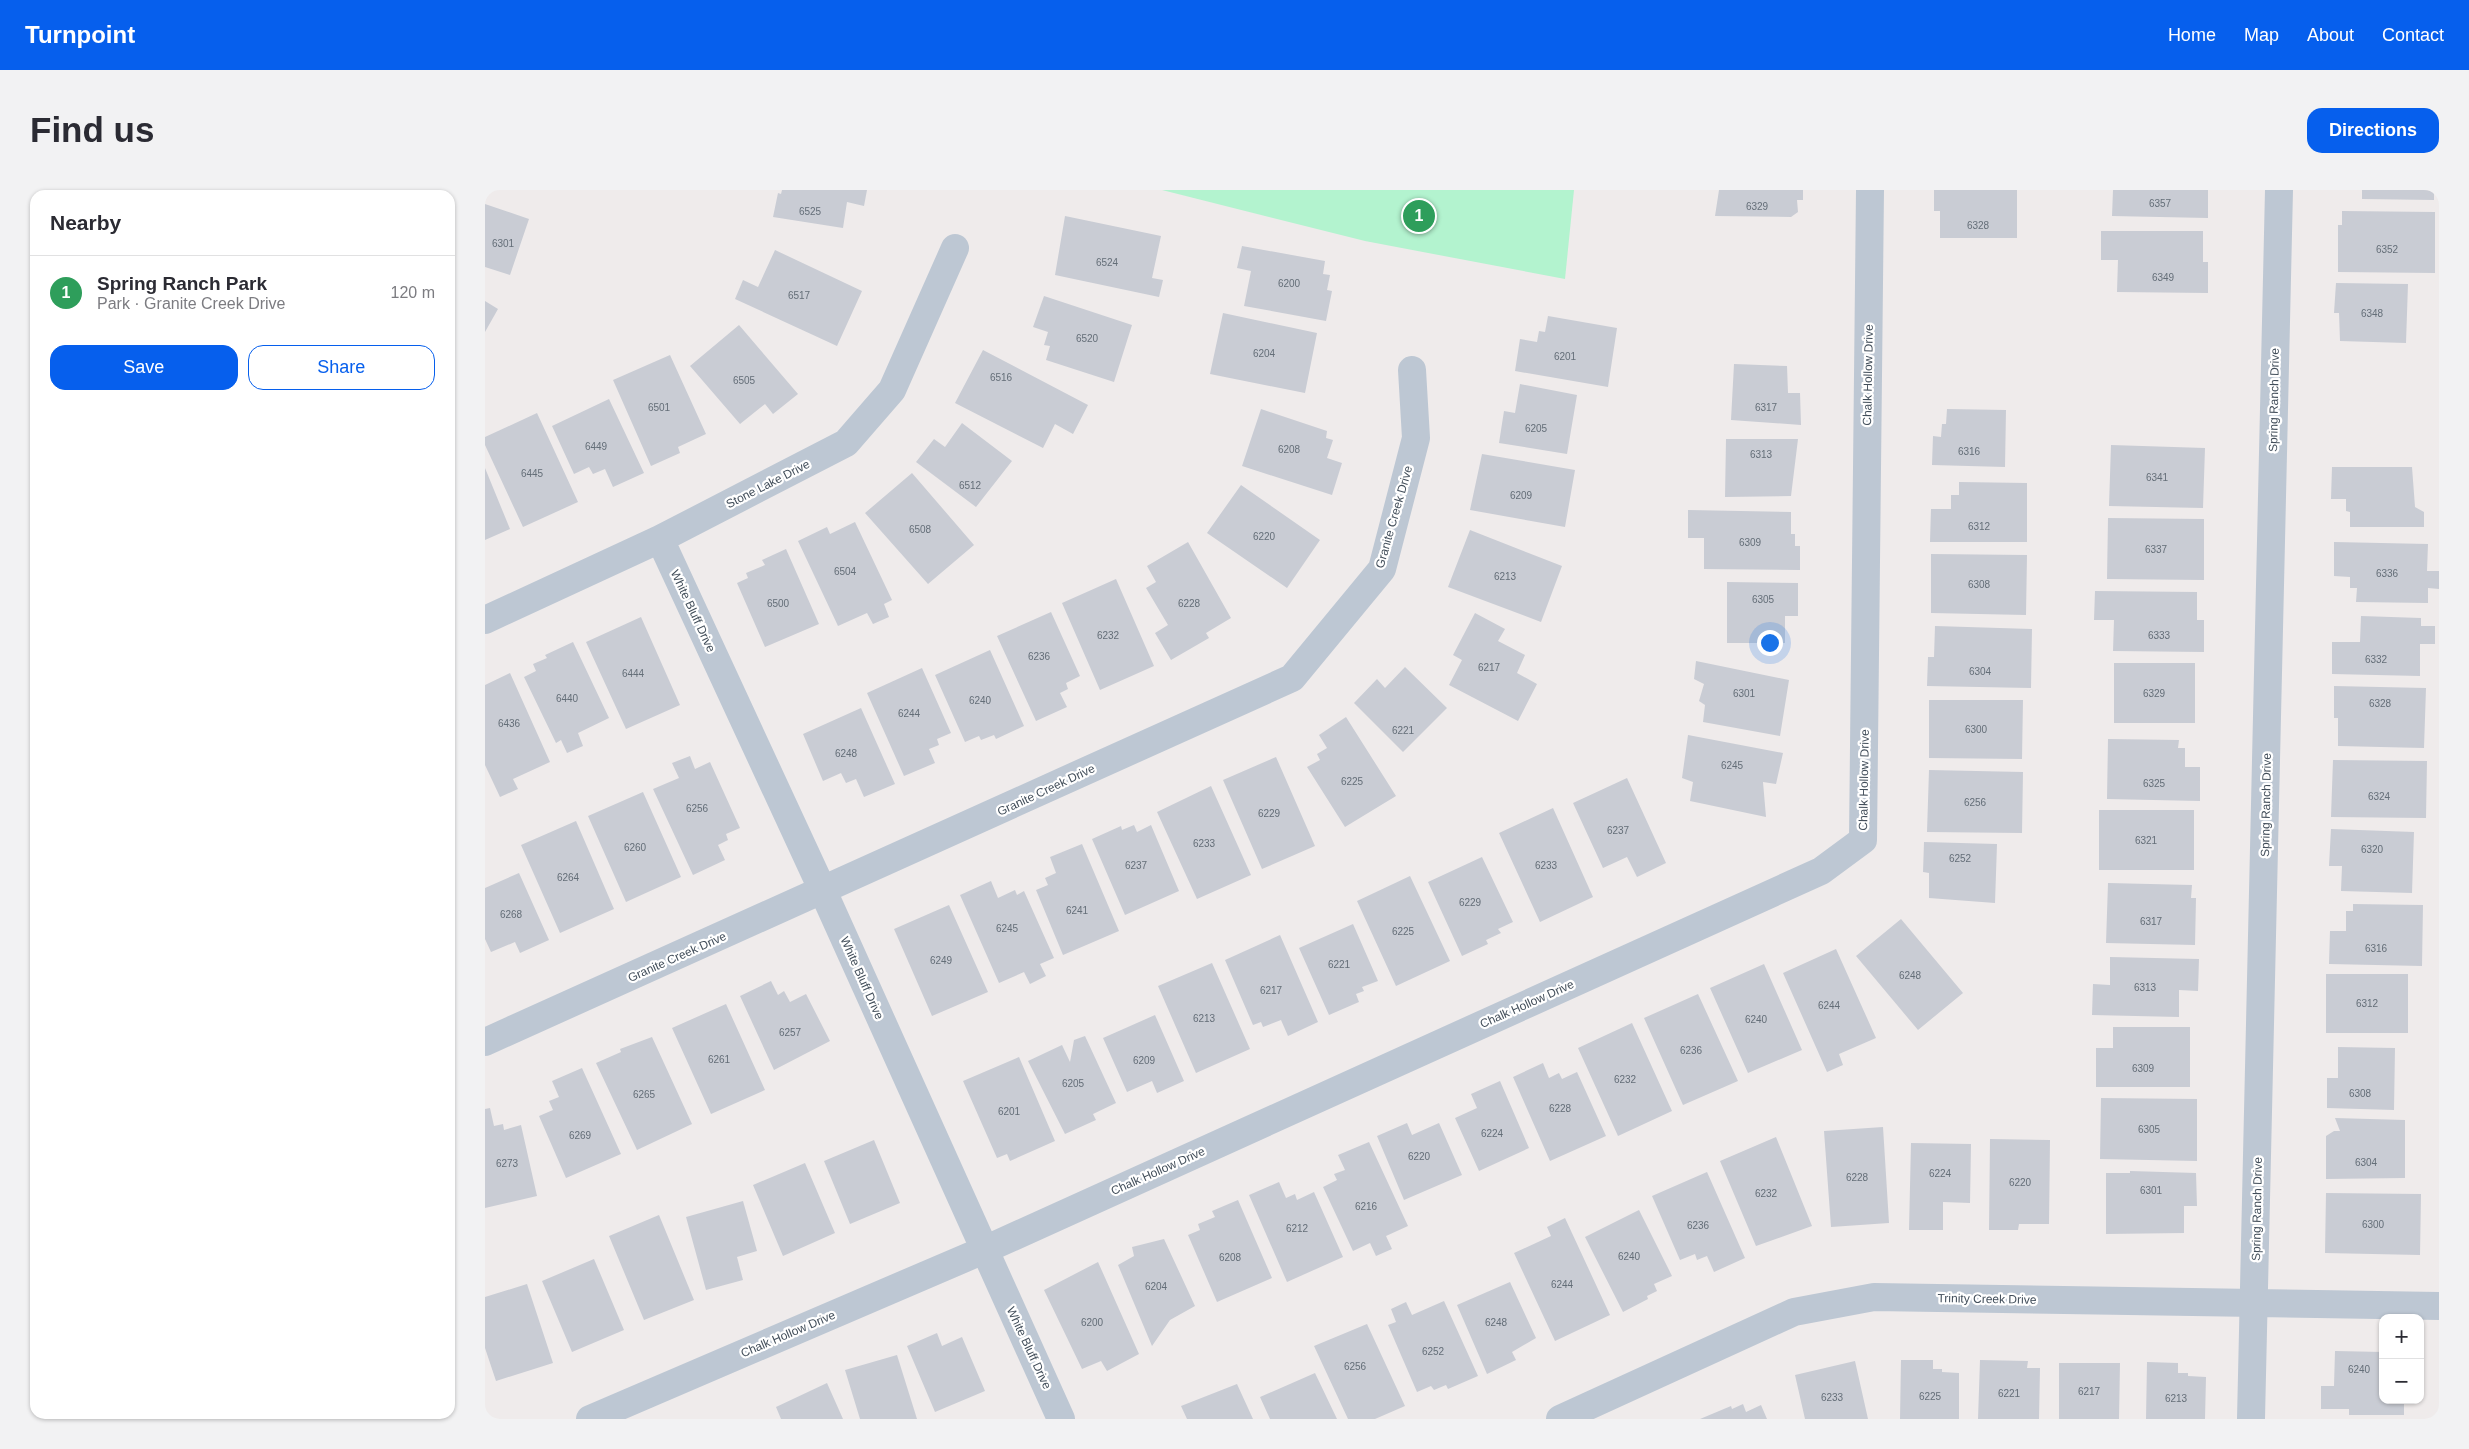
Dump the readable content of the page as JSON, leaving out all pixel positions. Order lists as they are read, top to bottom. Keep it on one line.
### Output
{"streets":{"street":["Chalk Hollow Drive","Spring Ranch Drive","Stone Lake Drive","Granite Creek Drive","White Bluff Drive","Trinity Creek Drive"]},"crossings":[["Chalk Hollow Drive","White Bluff Drive"],["Spring Ranch Drive","Trinity Creek Drive"],["Stone Lake Drive","White Bluff Drive"],["Granite Creek Drive","White Bluff Drive"]],"house_numbers":["6357","6329","6525","6328","6301","6352","6524","6349","6200","6517","6348","6520","6204","6201","6516","6505","6501","6317","6205","6449","6208","6316","6313","6445","6341","6512","6209","6312","6508","6220","6309","6337","6504","6336","6213","6308","6305","6500","6228","6232","6333","6236","6332","6217","6304","6444","6301","6329","6440","6240","6328","6244","6436","6300","6221","6248","6245","6225","6325","6324","6256","6256","6229","6237","6321","6233","6260","6320","6252","6237","6233","6264","6229","6241","6268","6317","6245","6225","6316","6249","6221","6248","6313","6217","6312","6244","6213","6240","6257","6236","6261","6209","6309","6232","6205","6308","6265","6228","6201","6305","6224","6269","6220","6304","6273","6224","6228","6220","6301","6232","6216","6300","6236","6212","6240","6208","6244","6204","6200","6248","6252","6256","6240","6217","6221","6225","6233","6213"],"page":{"header":"Turnpoint","nav":["Home","Map","About","Contact"],"buttons":["Directions",["Save","Share"]],"title":"Find us","heading":"Nearby","pins":"1","list":[{"mark":"1","name":"Spring Ranch Park","note":"Park · Granite Creek Drive","value":"120 m"}],"map_buttons":["+","−"]}}
